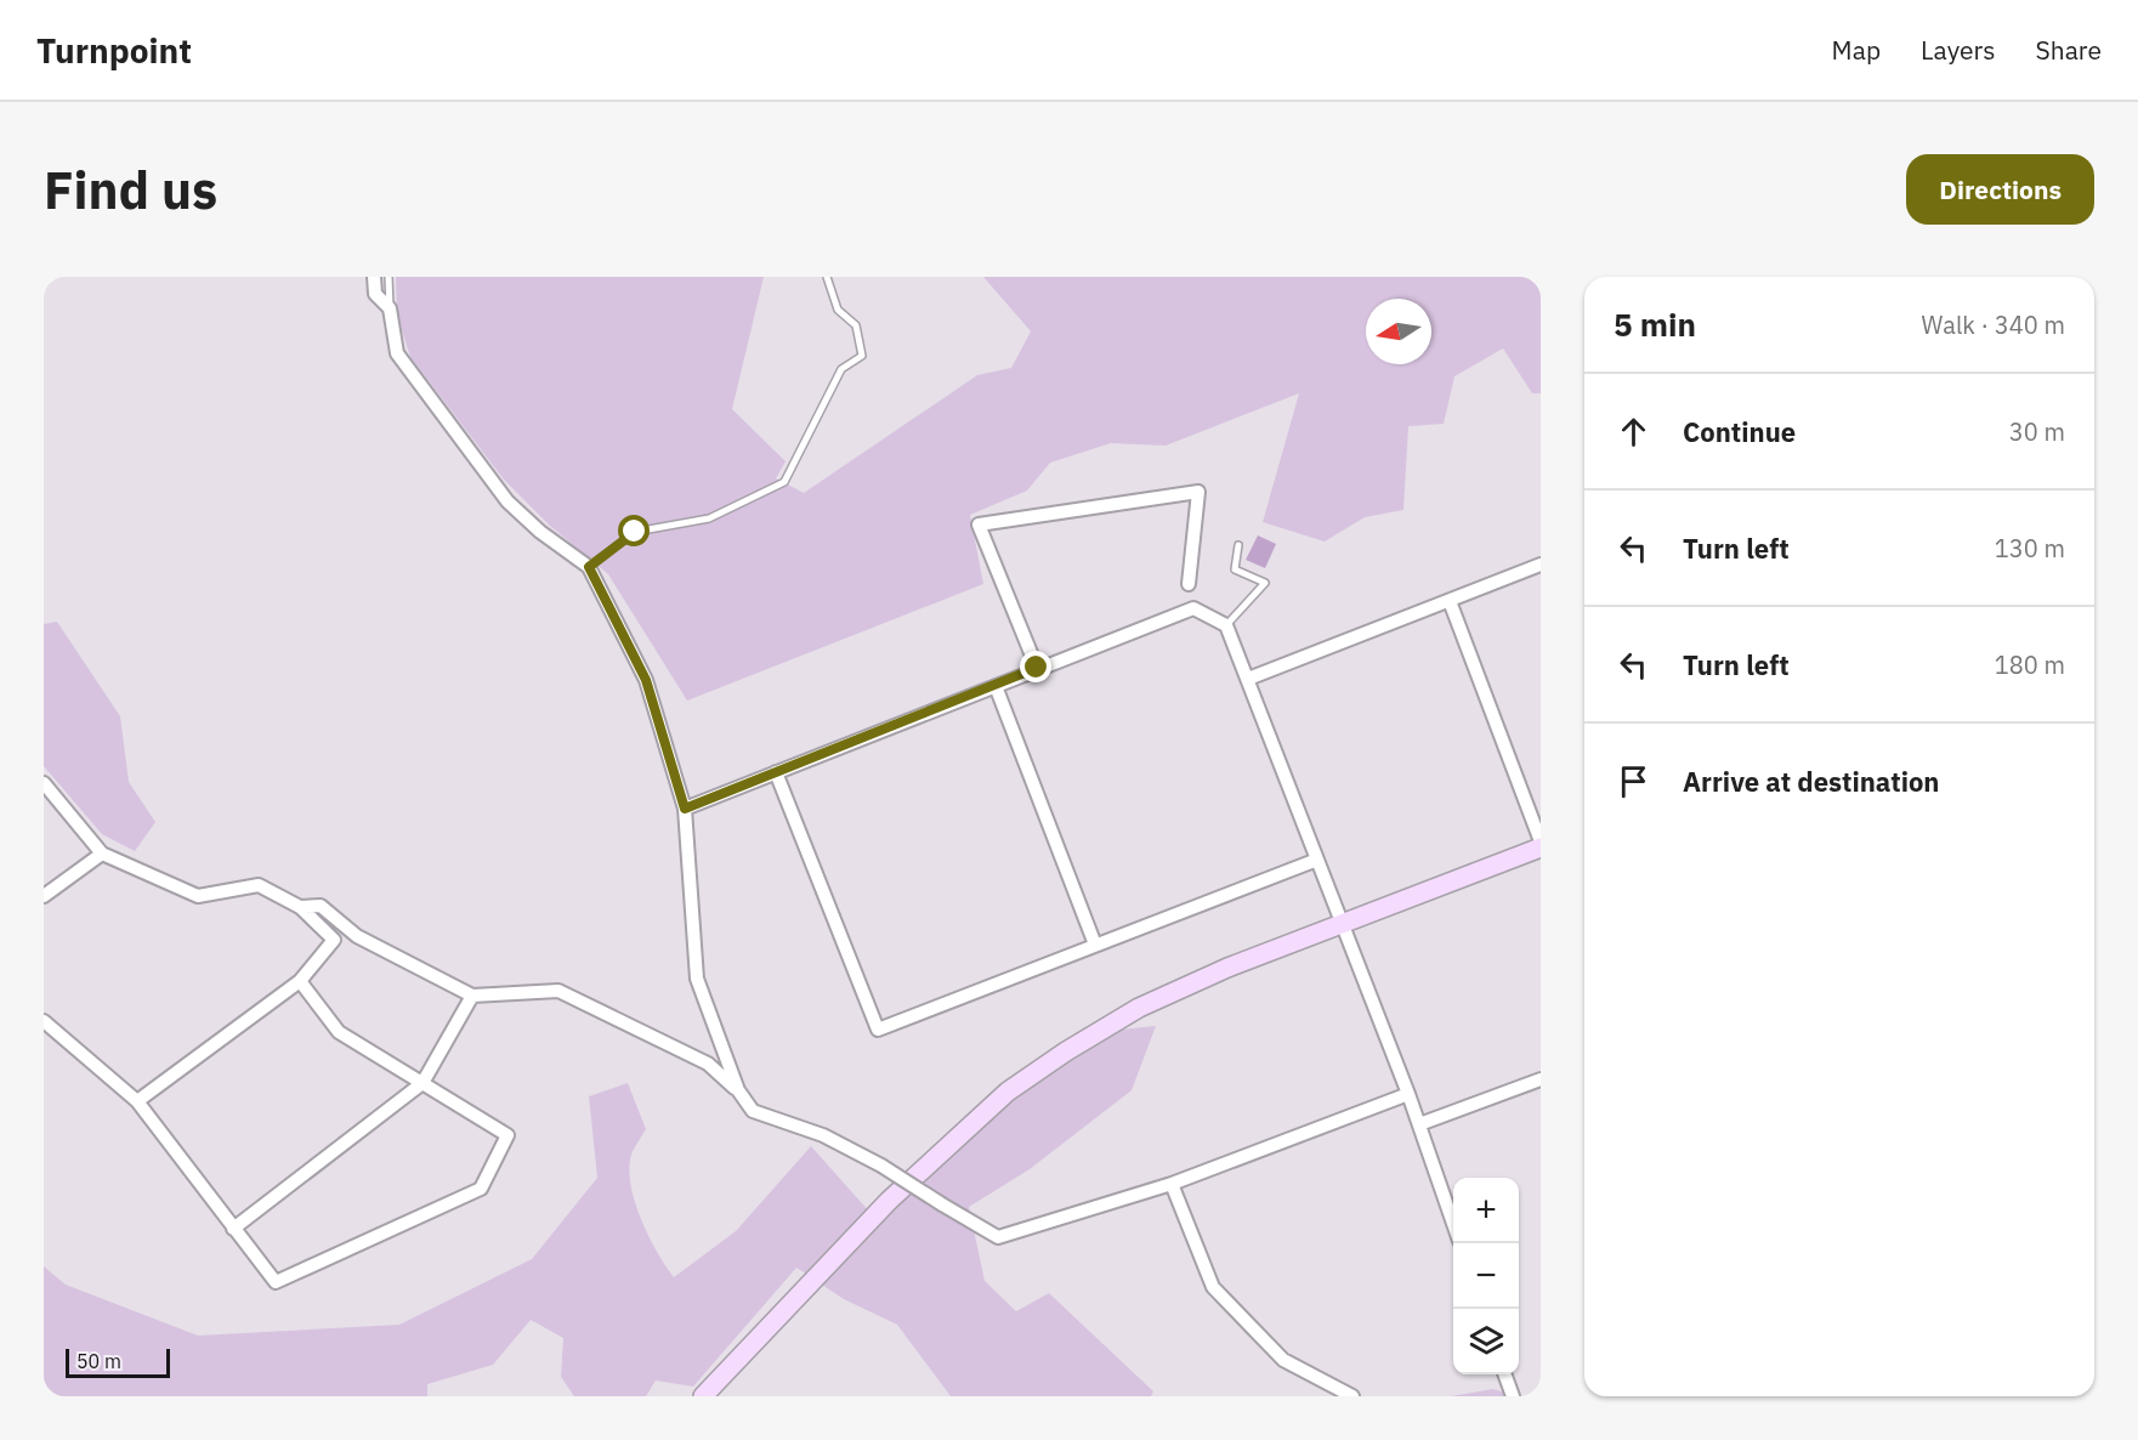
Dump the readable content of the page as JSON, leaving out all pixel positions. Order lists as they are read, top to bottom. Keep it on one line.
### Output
{"scale_bar":"50 m","north":"left","page":{"header":"Turnpoint","nav":["Map","Layers","Share"],"buttons":"Directions","title":"Find us","heading":["5 min","Walk · 340 m"],"list":[["Continue","30 m"],["Turn left","130 m"],["Turn left","180 m"],"Arrive at destination"],"map_buttons":["+","−"],"scale":"50 m"}}
